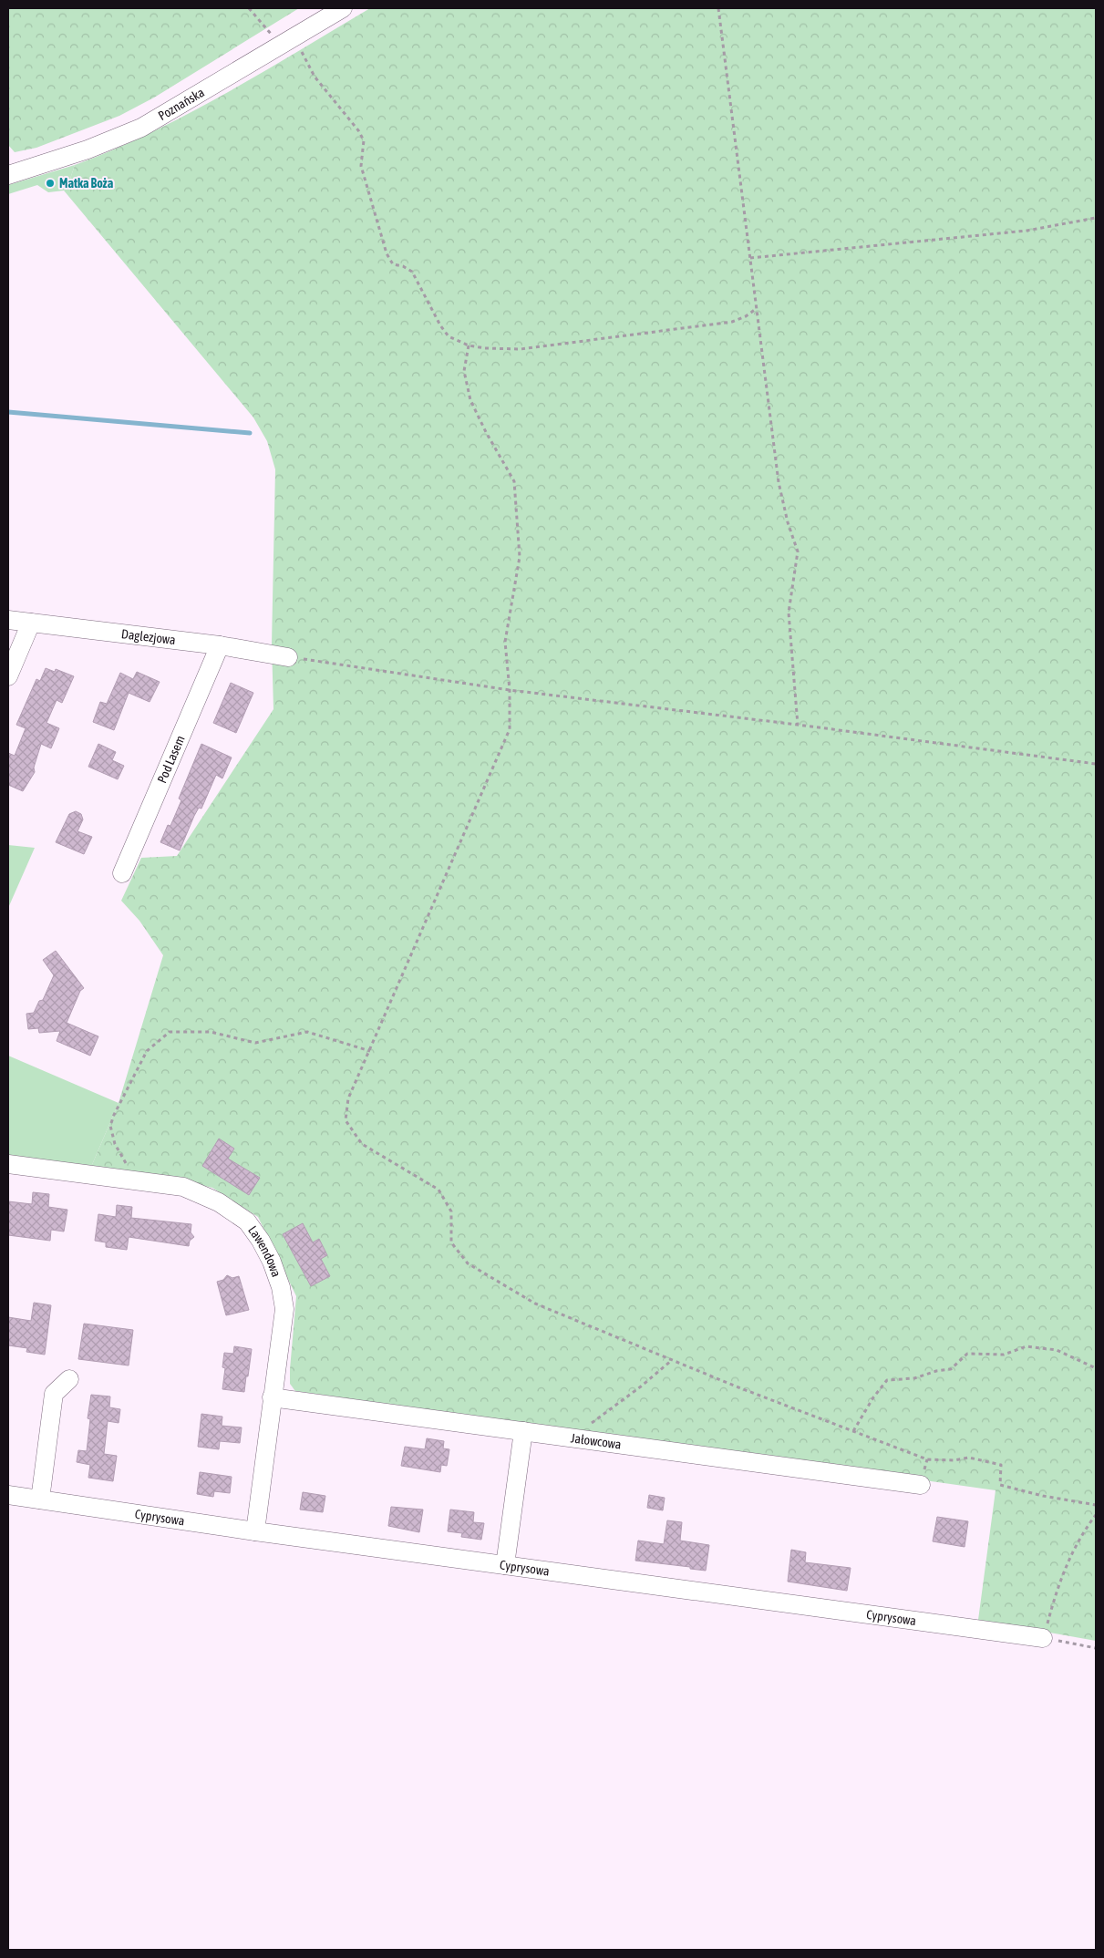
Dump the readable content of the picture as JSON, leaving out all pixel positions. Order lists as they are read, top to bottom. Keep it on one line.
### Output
{"streets":{"street":["Poznańska","Daglezjowa","Pod Lasem","Lawendowa","Jałowcowa","Cyprysowa"]},"crossings":[["Daglezjowa","Pod Lasem"],["Lawendowa","Jałowcowa"],["Lawendowa","Cyprysowa"]],"places":["Matka Boża"]}
